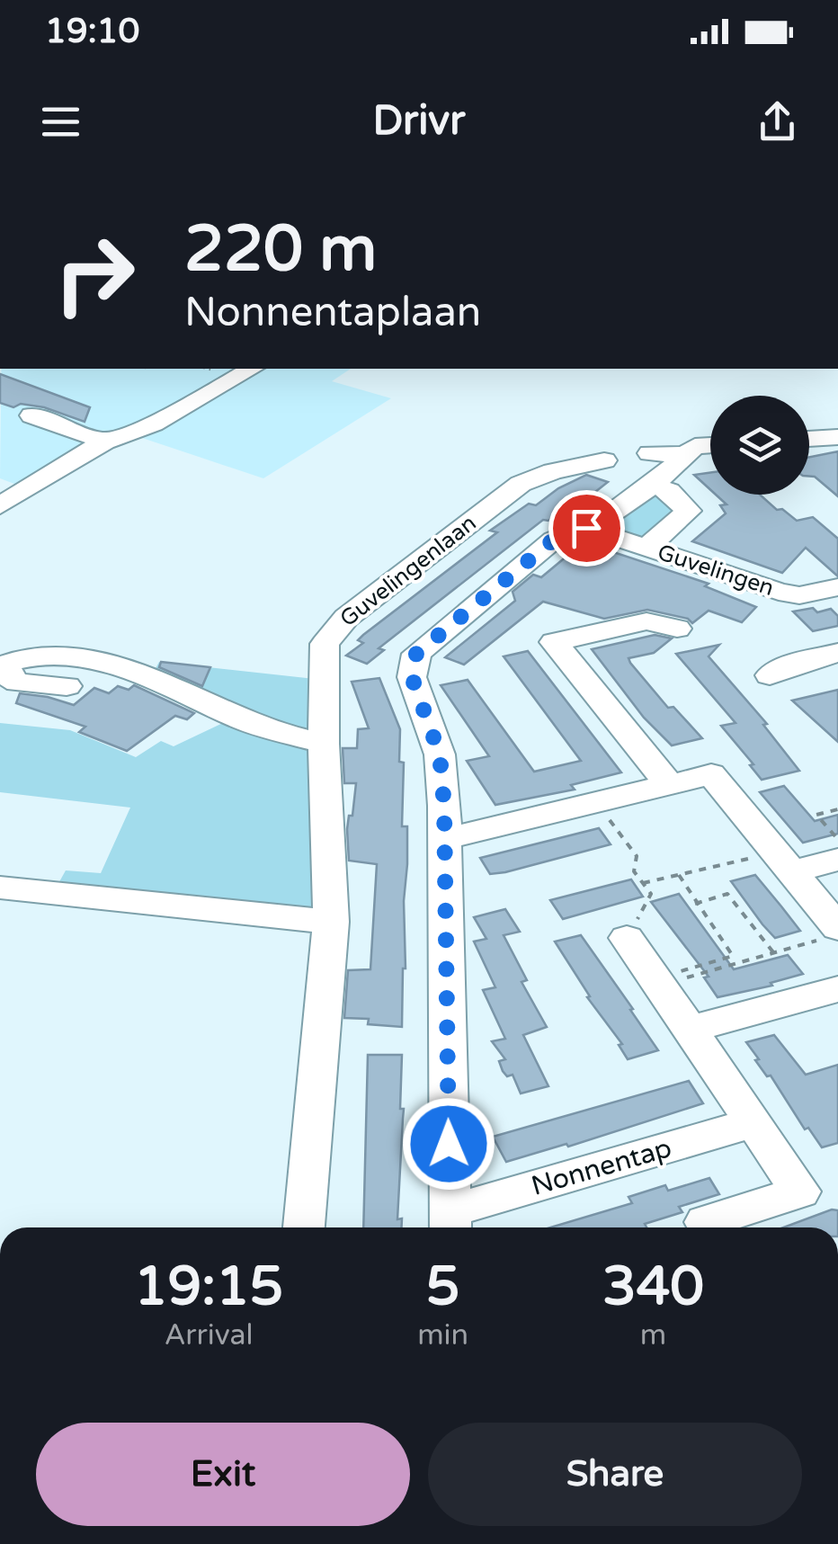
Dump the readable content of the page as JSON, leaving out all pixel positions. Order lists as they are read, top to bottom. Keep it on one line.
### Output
{"streets":{"street":["Guvelingen","Guvelingenlaan","Nonnentap"]},"page":{"status":"19:10","header":"Drivr","turn":["220 m","Nonnentaplaan"],"eta":["19:15","Arrival","5","min","340","m"],"buttons":["Exit","Share"]}}
